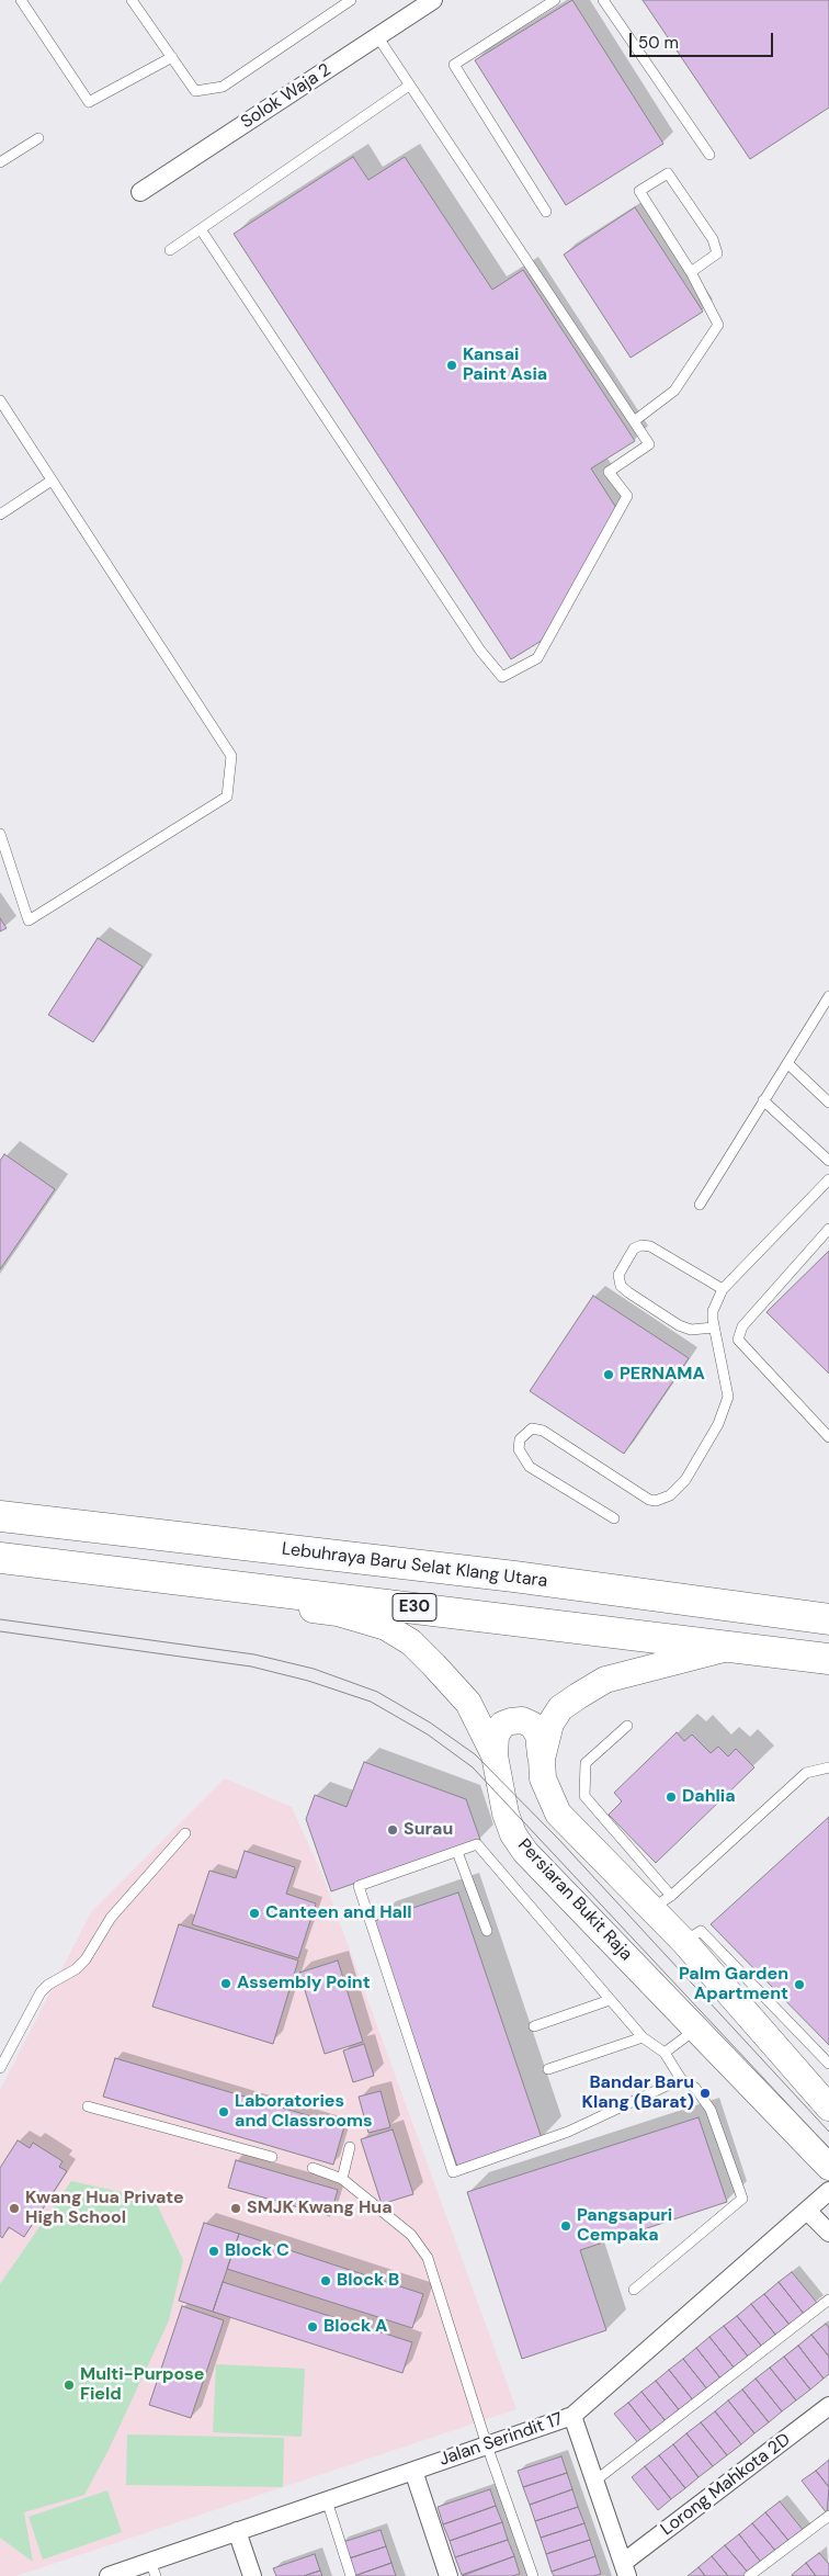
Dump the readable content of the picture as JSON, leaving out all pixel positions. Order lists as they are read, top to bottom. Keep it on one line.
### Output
{"streets":{"highway":["Lebuhraya Baru Selat Klang Utara","E30"],"main road":["Persiaran Bukit Raja"],"street":["Solok Waja 2","Jalan Serindit 17","Lorong Mahkota 2D"]},"crossings":[["E30","Persiaran Bukit Raja"]],"places":["Kansai Paint Asia","PERNAMA","Dahlia","Surau","Canteen and Hall","Assembly Point","Palm Garden Apartment","Bandar Baru Klang (Barat)","Laboratories and Classrooms","Kwang Hua Private High School","SMJK Kwang Hua","Pangsapuri Cempaka","Block C","Block B","Block A","Multi-Purpose Field"],"scale_bar":"50 m"}
